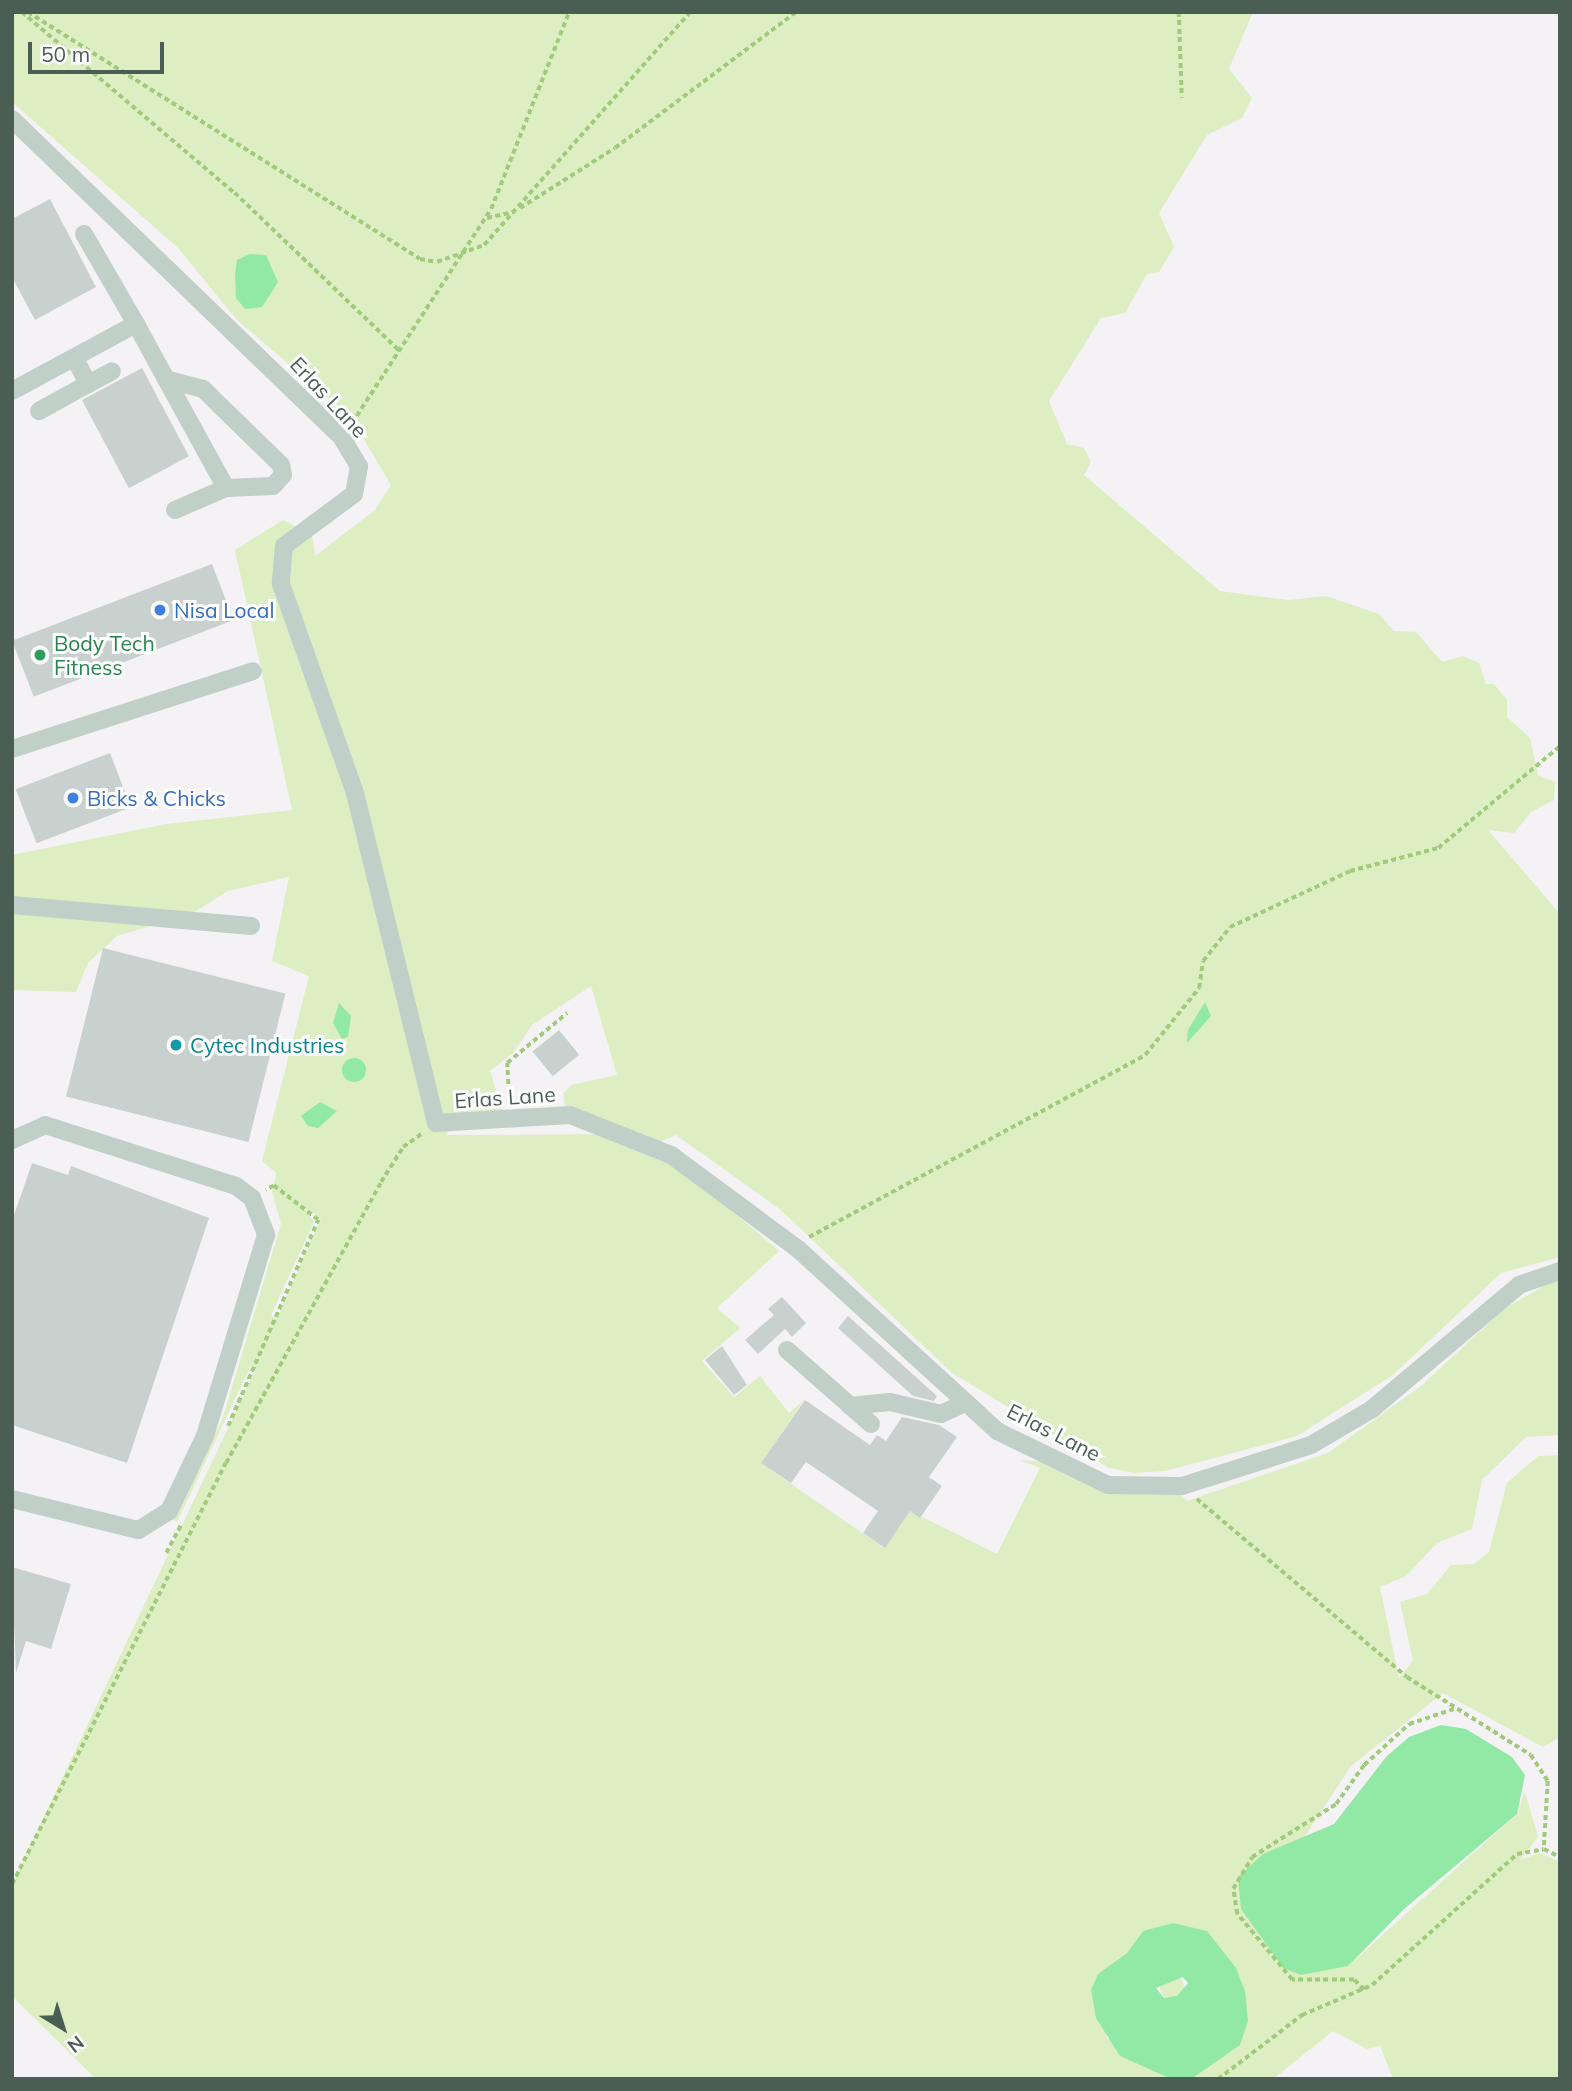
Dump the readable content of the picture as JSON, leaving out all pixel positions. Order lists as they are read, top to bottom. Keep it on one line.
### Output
{"streets":{"street":["Erlas Lane"]},"places":["Nisa Local","Body Tech Fitness","Bicks & Chicks","Cytec Industries"],"scale_bar":"50 m","north":"bottom right"}
